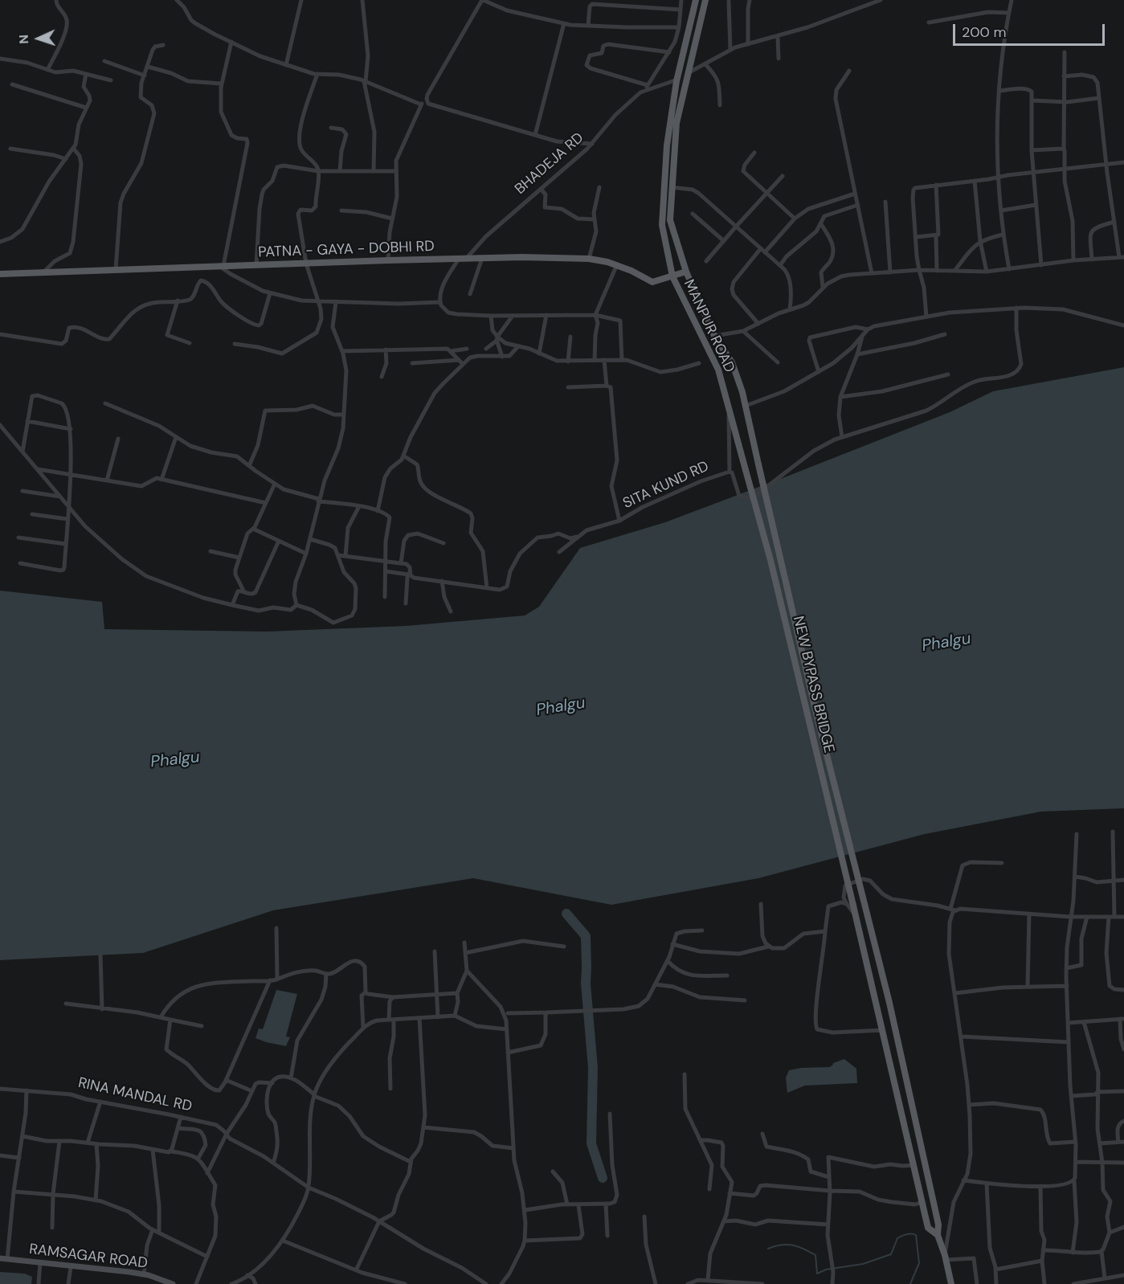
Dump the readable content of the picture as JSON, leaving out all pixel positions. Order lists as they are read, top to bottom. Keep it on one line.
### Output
{"streets":{"main road":["PATNA - GAYA - DOBHI RD","MANPUR ROAD","NEW BYPASS BRIDGE"],"street":["BHADEJA RD","SITA KUND RD","RINA MANDAL RD","RAMSAGAR ROAD"]},"crossings":[["BHADEJA RD","PATNA - GAYA - DOBHI RD"],["BHADEJA RD","MANPUR ROAD"],["PATNA - GAYA - DOBHI RD","MANPUR ROAD"],["MANPUR ROAD","SITA KUND RD"],["MANPUR ROAD","NEW BYPASS BRIDGE"]],"water":["Phalgu"],"scale_bar":"200 m","north":"left"}
